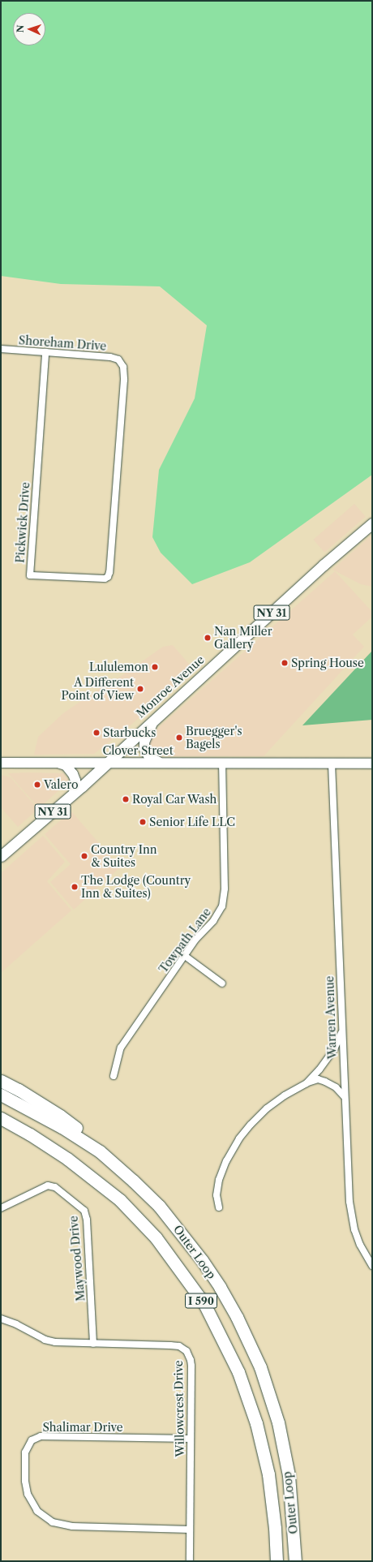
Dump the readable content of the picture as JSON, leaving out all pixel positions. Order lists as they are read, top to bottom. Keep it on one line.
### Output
{"streets":{"highway":["Outer Loop","I 590"],"main road":["NY 31","Monroe Avenue","Clover Street"],"street":["Shoreham Drive","Pickwick Drive","Towpath Lane","Warren Avenue","Maywood Drive","Willowcrest Drive","Shalimar Drive"]},"crossings":[["Shoreham Drive","Pickwick Drive"],["Monroe Avenue","Clover Street"],["Clover Street","Towpath Lane"],["Clover Street","Warren Avenue"],["Maywood Drive","Willowcrest Drive"],["Willowcrest Drive","Shalimar Drive"]],"places":["Nan Miller Gallery","Spring House","Lululemon","A Different Point of View","Starbucks","Bruegger's Bagels","Valero","Royal Car Wash","Senior Life LLC","Country Inn & Suites","The Lodge (Country Inn & Suites)"],"north":"left"}
